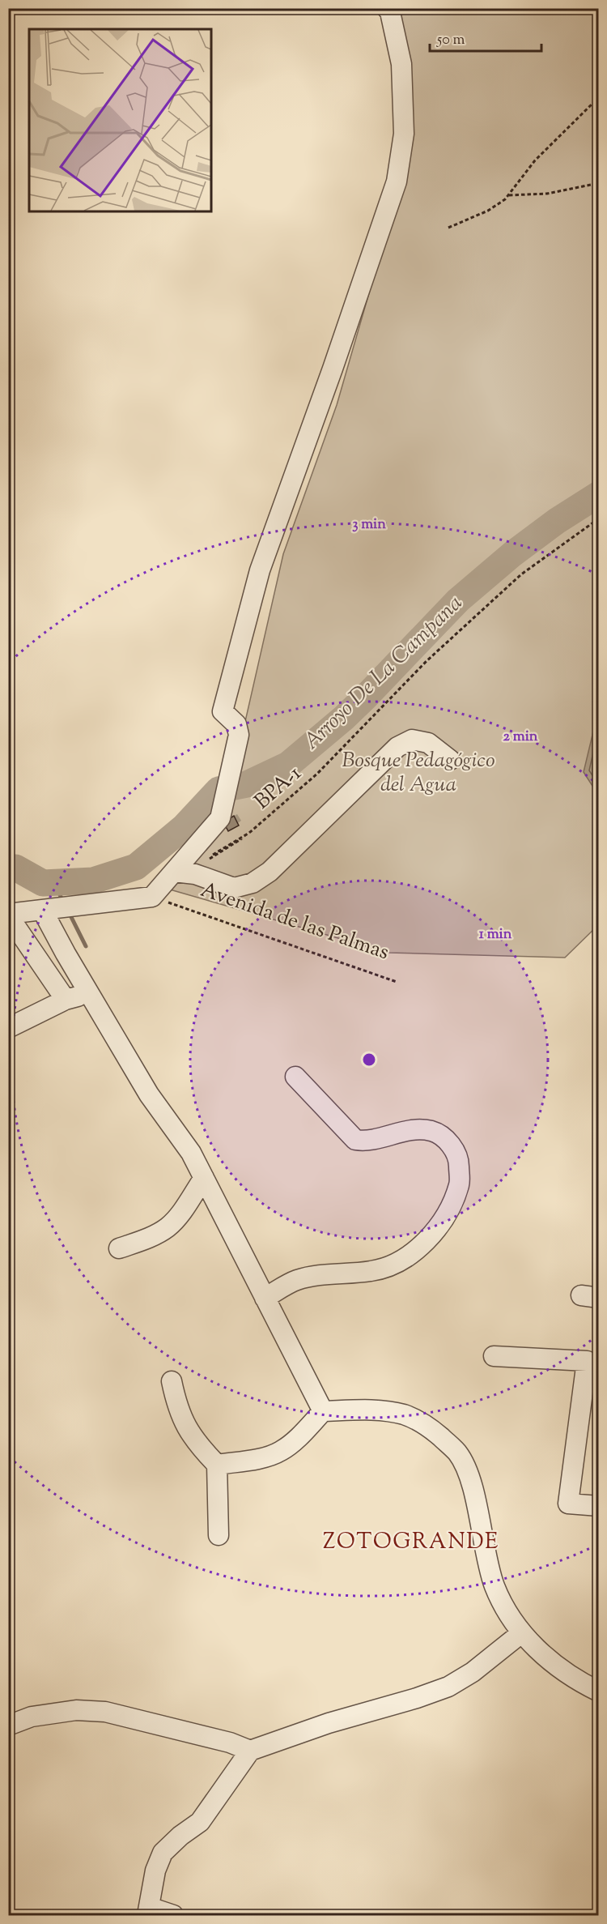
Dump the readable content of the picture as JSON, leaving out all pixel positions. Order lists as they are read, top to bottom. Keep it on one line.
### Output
{"streets":{"path":["BPA-1","Avenida de las Palmas"]},"districts":["ZOTOGRANDE"],"water":["Arroyo De La Campana"],"parks":["Bosque Pedagógico del Agua"],"scale_bar":"50 m","rings":["3 min","2 min","1 min"]}
